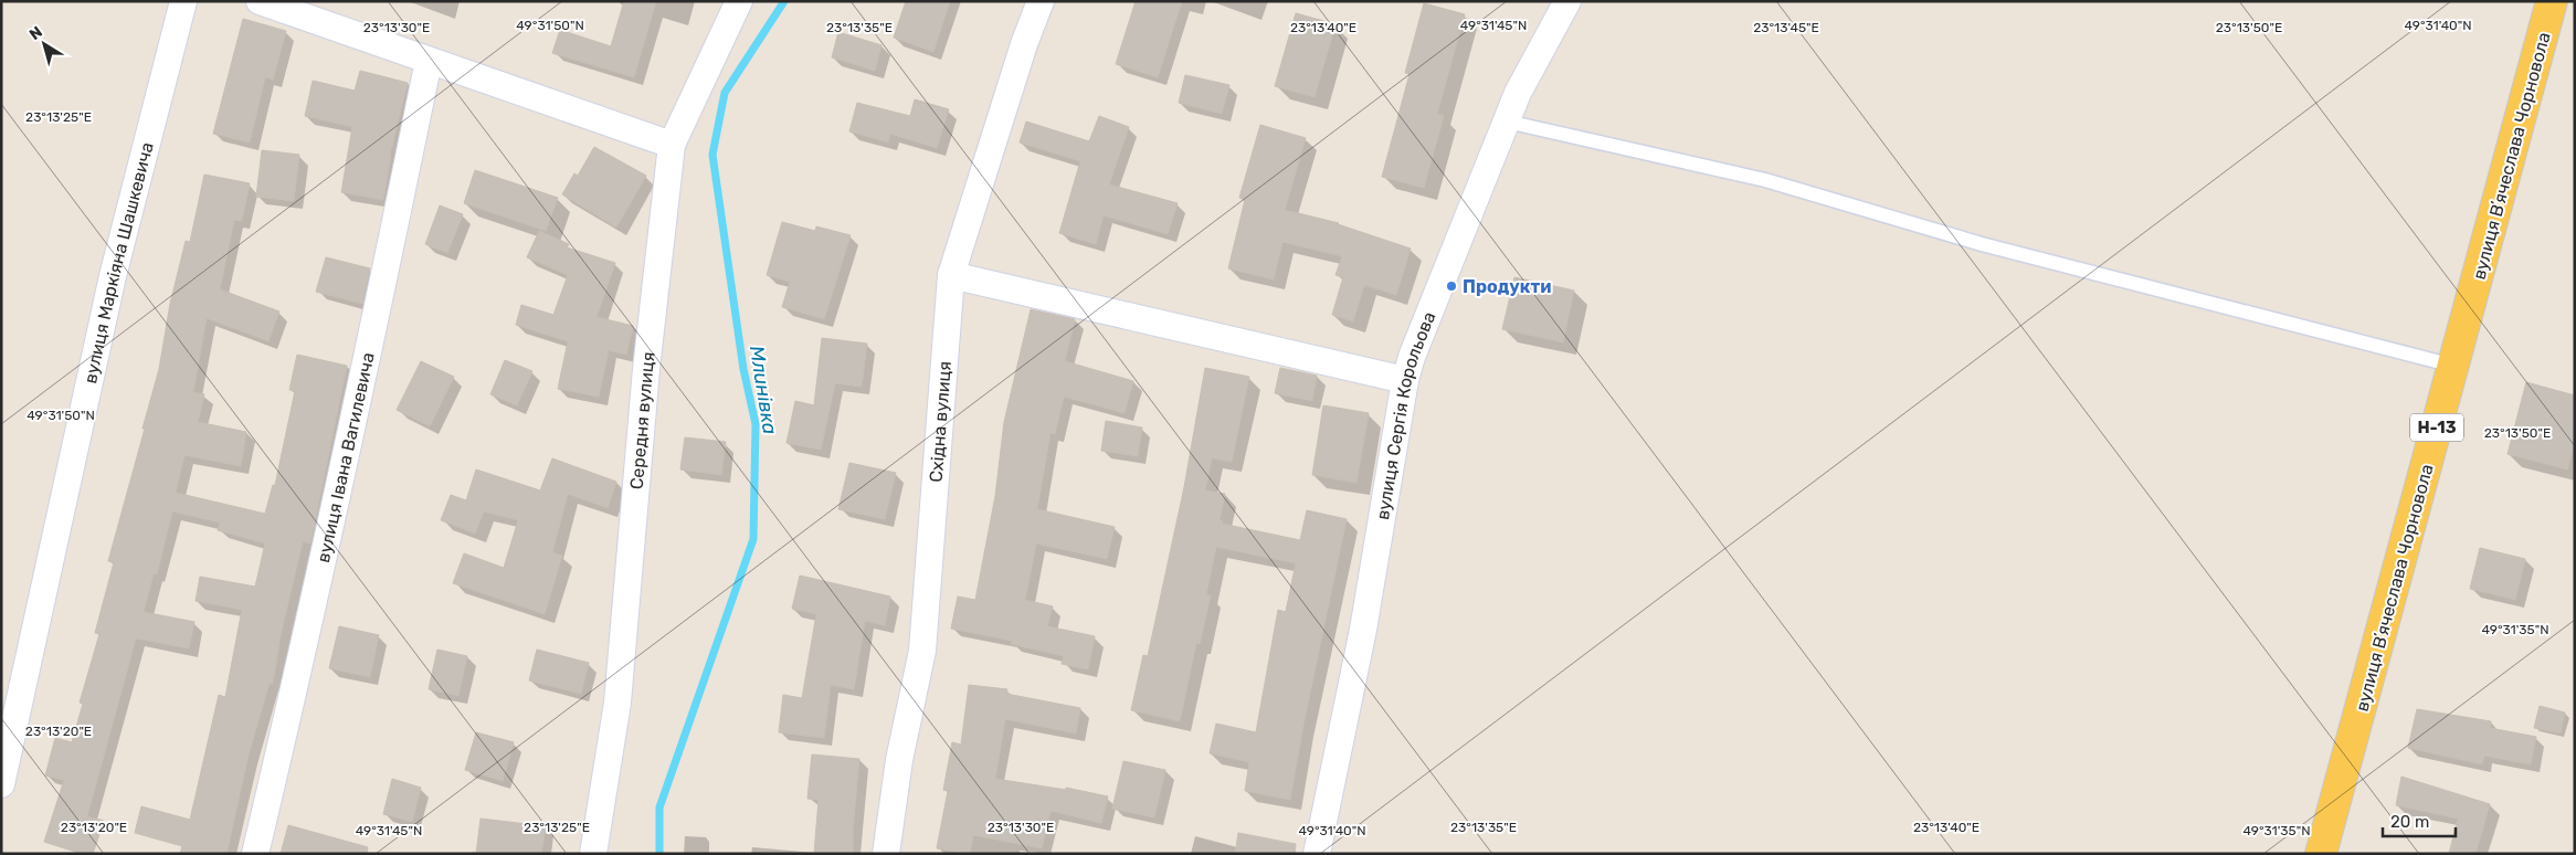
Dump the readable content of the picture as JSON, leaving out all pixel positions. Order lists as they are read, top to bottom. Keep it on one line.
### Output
{"streets":{"main road":["вулиця Вʼячеслава Чорновола","Н-13"],"street":["вулиця Маркіяна Шашкевича","вулиця Сергія Корольова","Середня вулиця","Східна вулиця","вулиця Івана Вагилевича"]},"water":["Млинівка"],"places":["Продукти"],"scale_bar":"20 m","north":"top left","coordinates":["49°31'50\"N","49°31'45\"N","49°31'40\"N","23°13'30\"E","23°13'35\"E","23°13'40\"E","23°13'45\"E","23°13'50\"E","23°13'25\"E","49°31'35\"N","23°13'20\"E"]}
